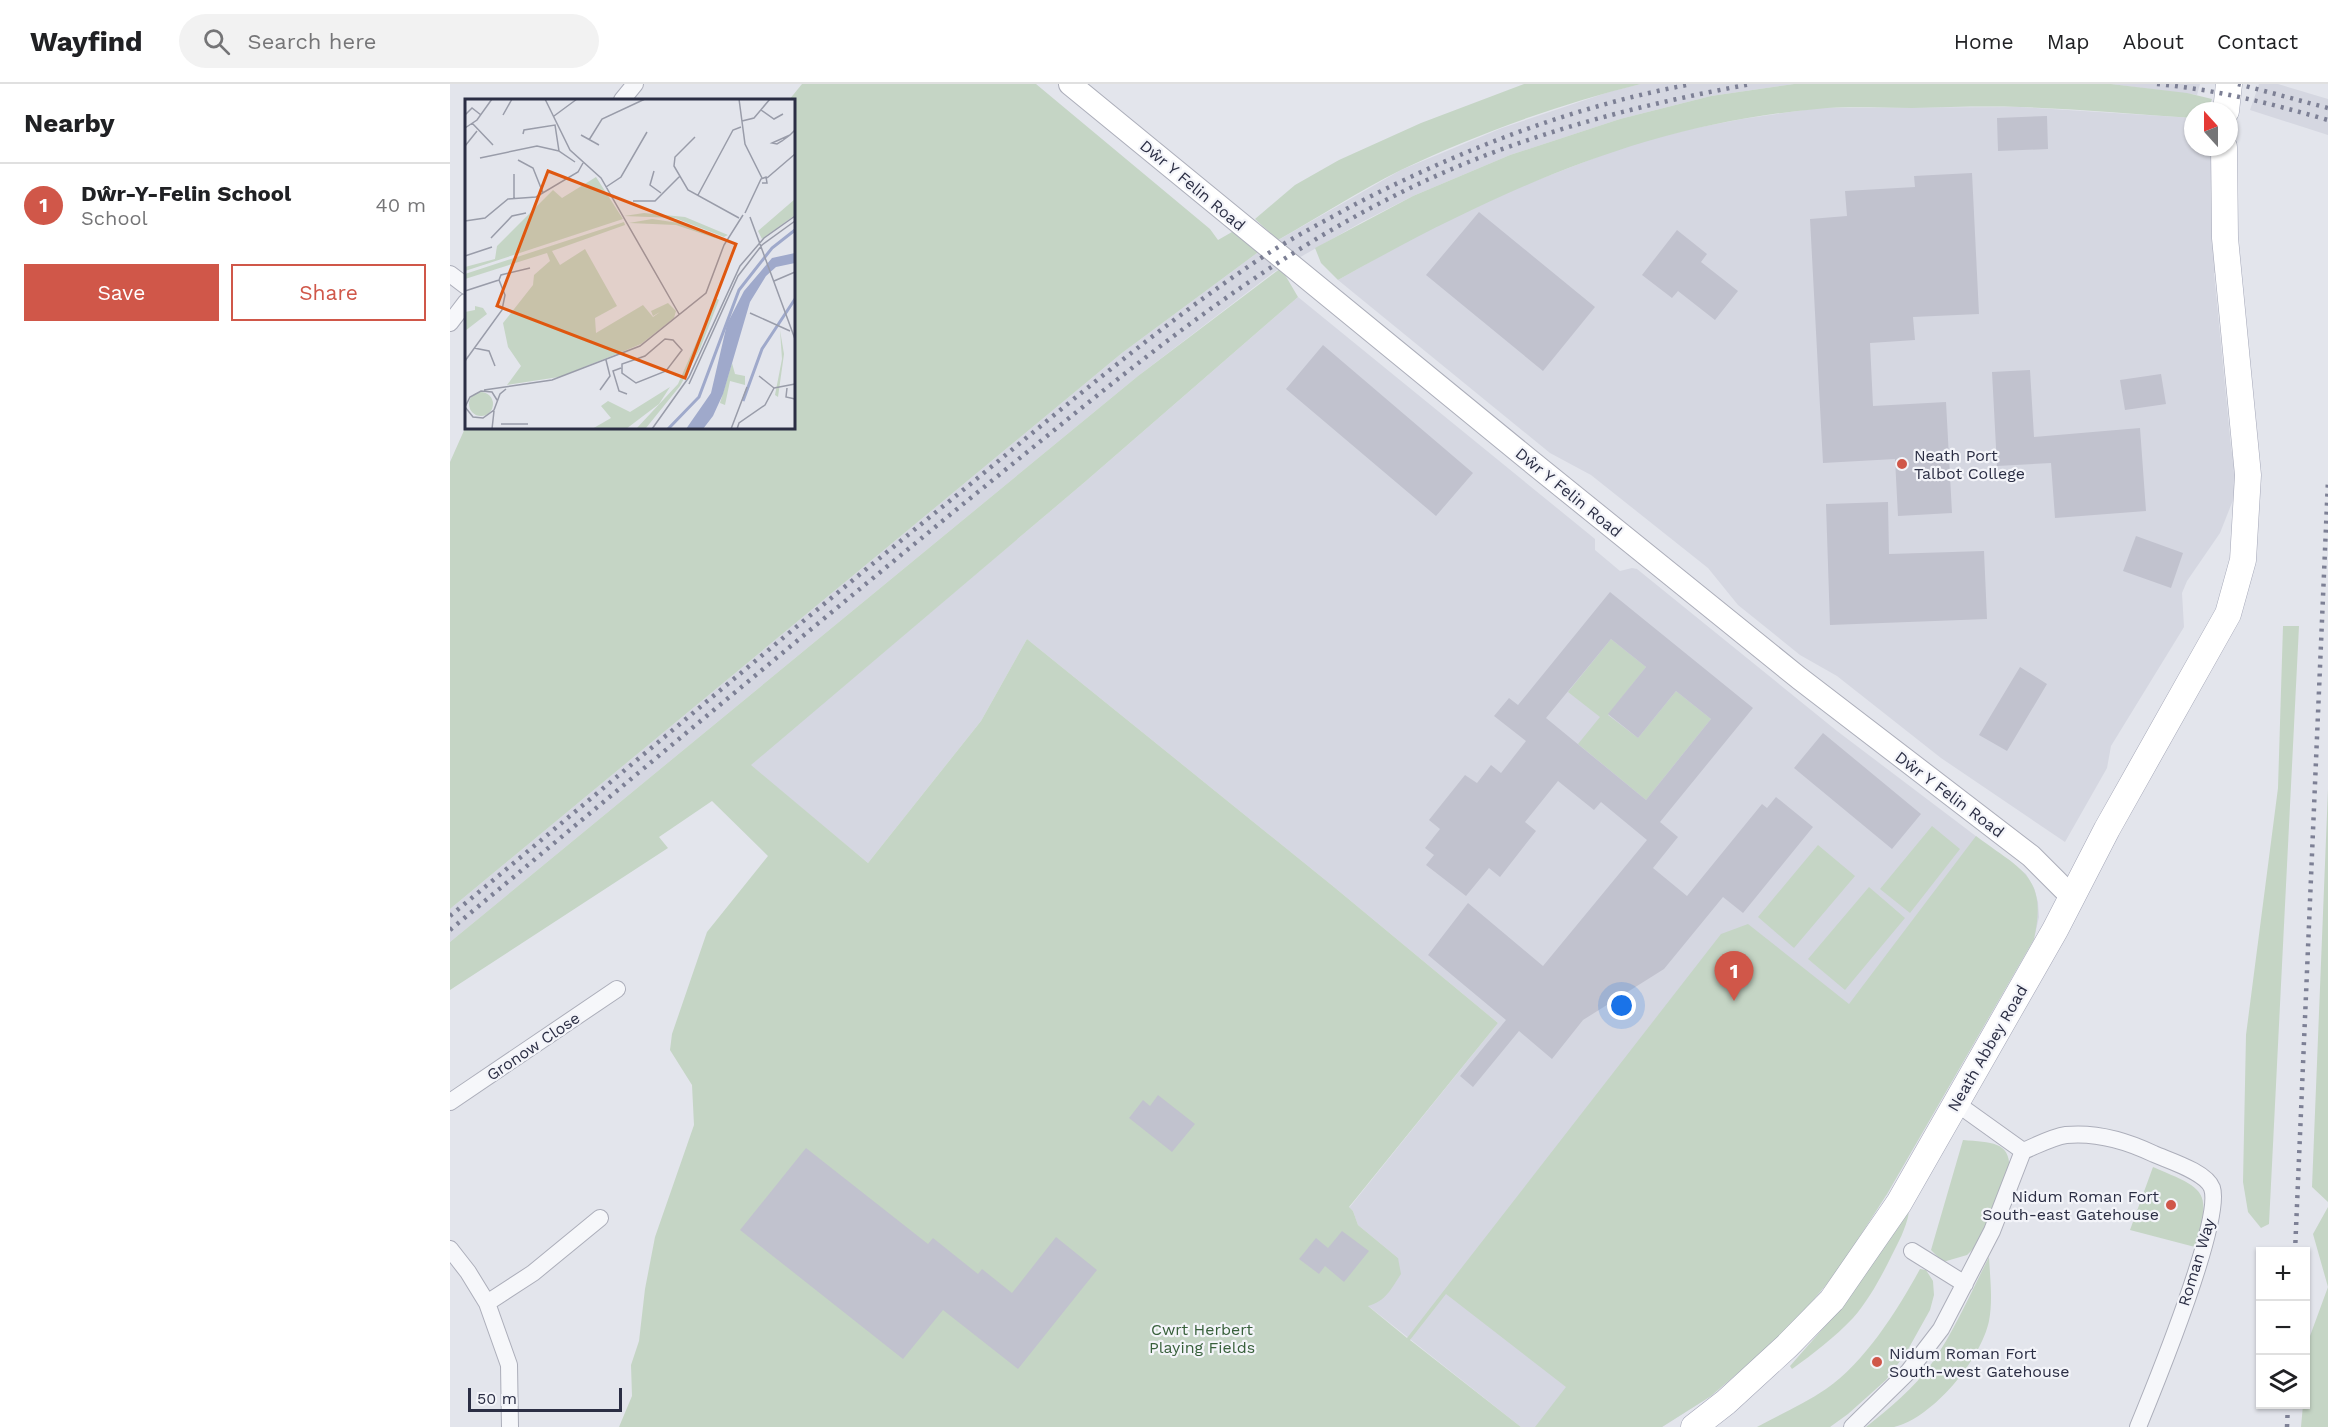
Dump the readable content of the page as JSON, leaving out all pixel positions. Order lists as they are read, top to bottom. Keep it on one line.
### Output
{"streets":{"main road":["Neath Abbey Road"],"street":["Dŵr Y Felin Road","Gronow Close","Roman Way"]},"crossings":[["Dŵr Y Felin Road","Neath Abbey Road"]],"parks":["Cwrt Herbert Playing Fields"],"places":["Neath Port Talbot College","Nidum Roman Fort South-east Gatehouse","Nidum Roman Fort South-west Gatehouse"],"scale_bar":"50 m","north":"top","page":{"header":"Wayfind","search":"Search here","nav":["Home","Map","About","Contact"],"heading":"Nearby","list":[{"mark":"1","name":"Dŵr-Y-Felin School","note":"School","value":"40 m"}],"buttons":["Save","Share"],"pins":"1","map_buttons":["+","−"],"scale":"50 m"}}
